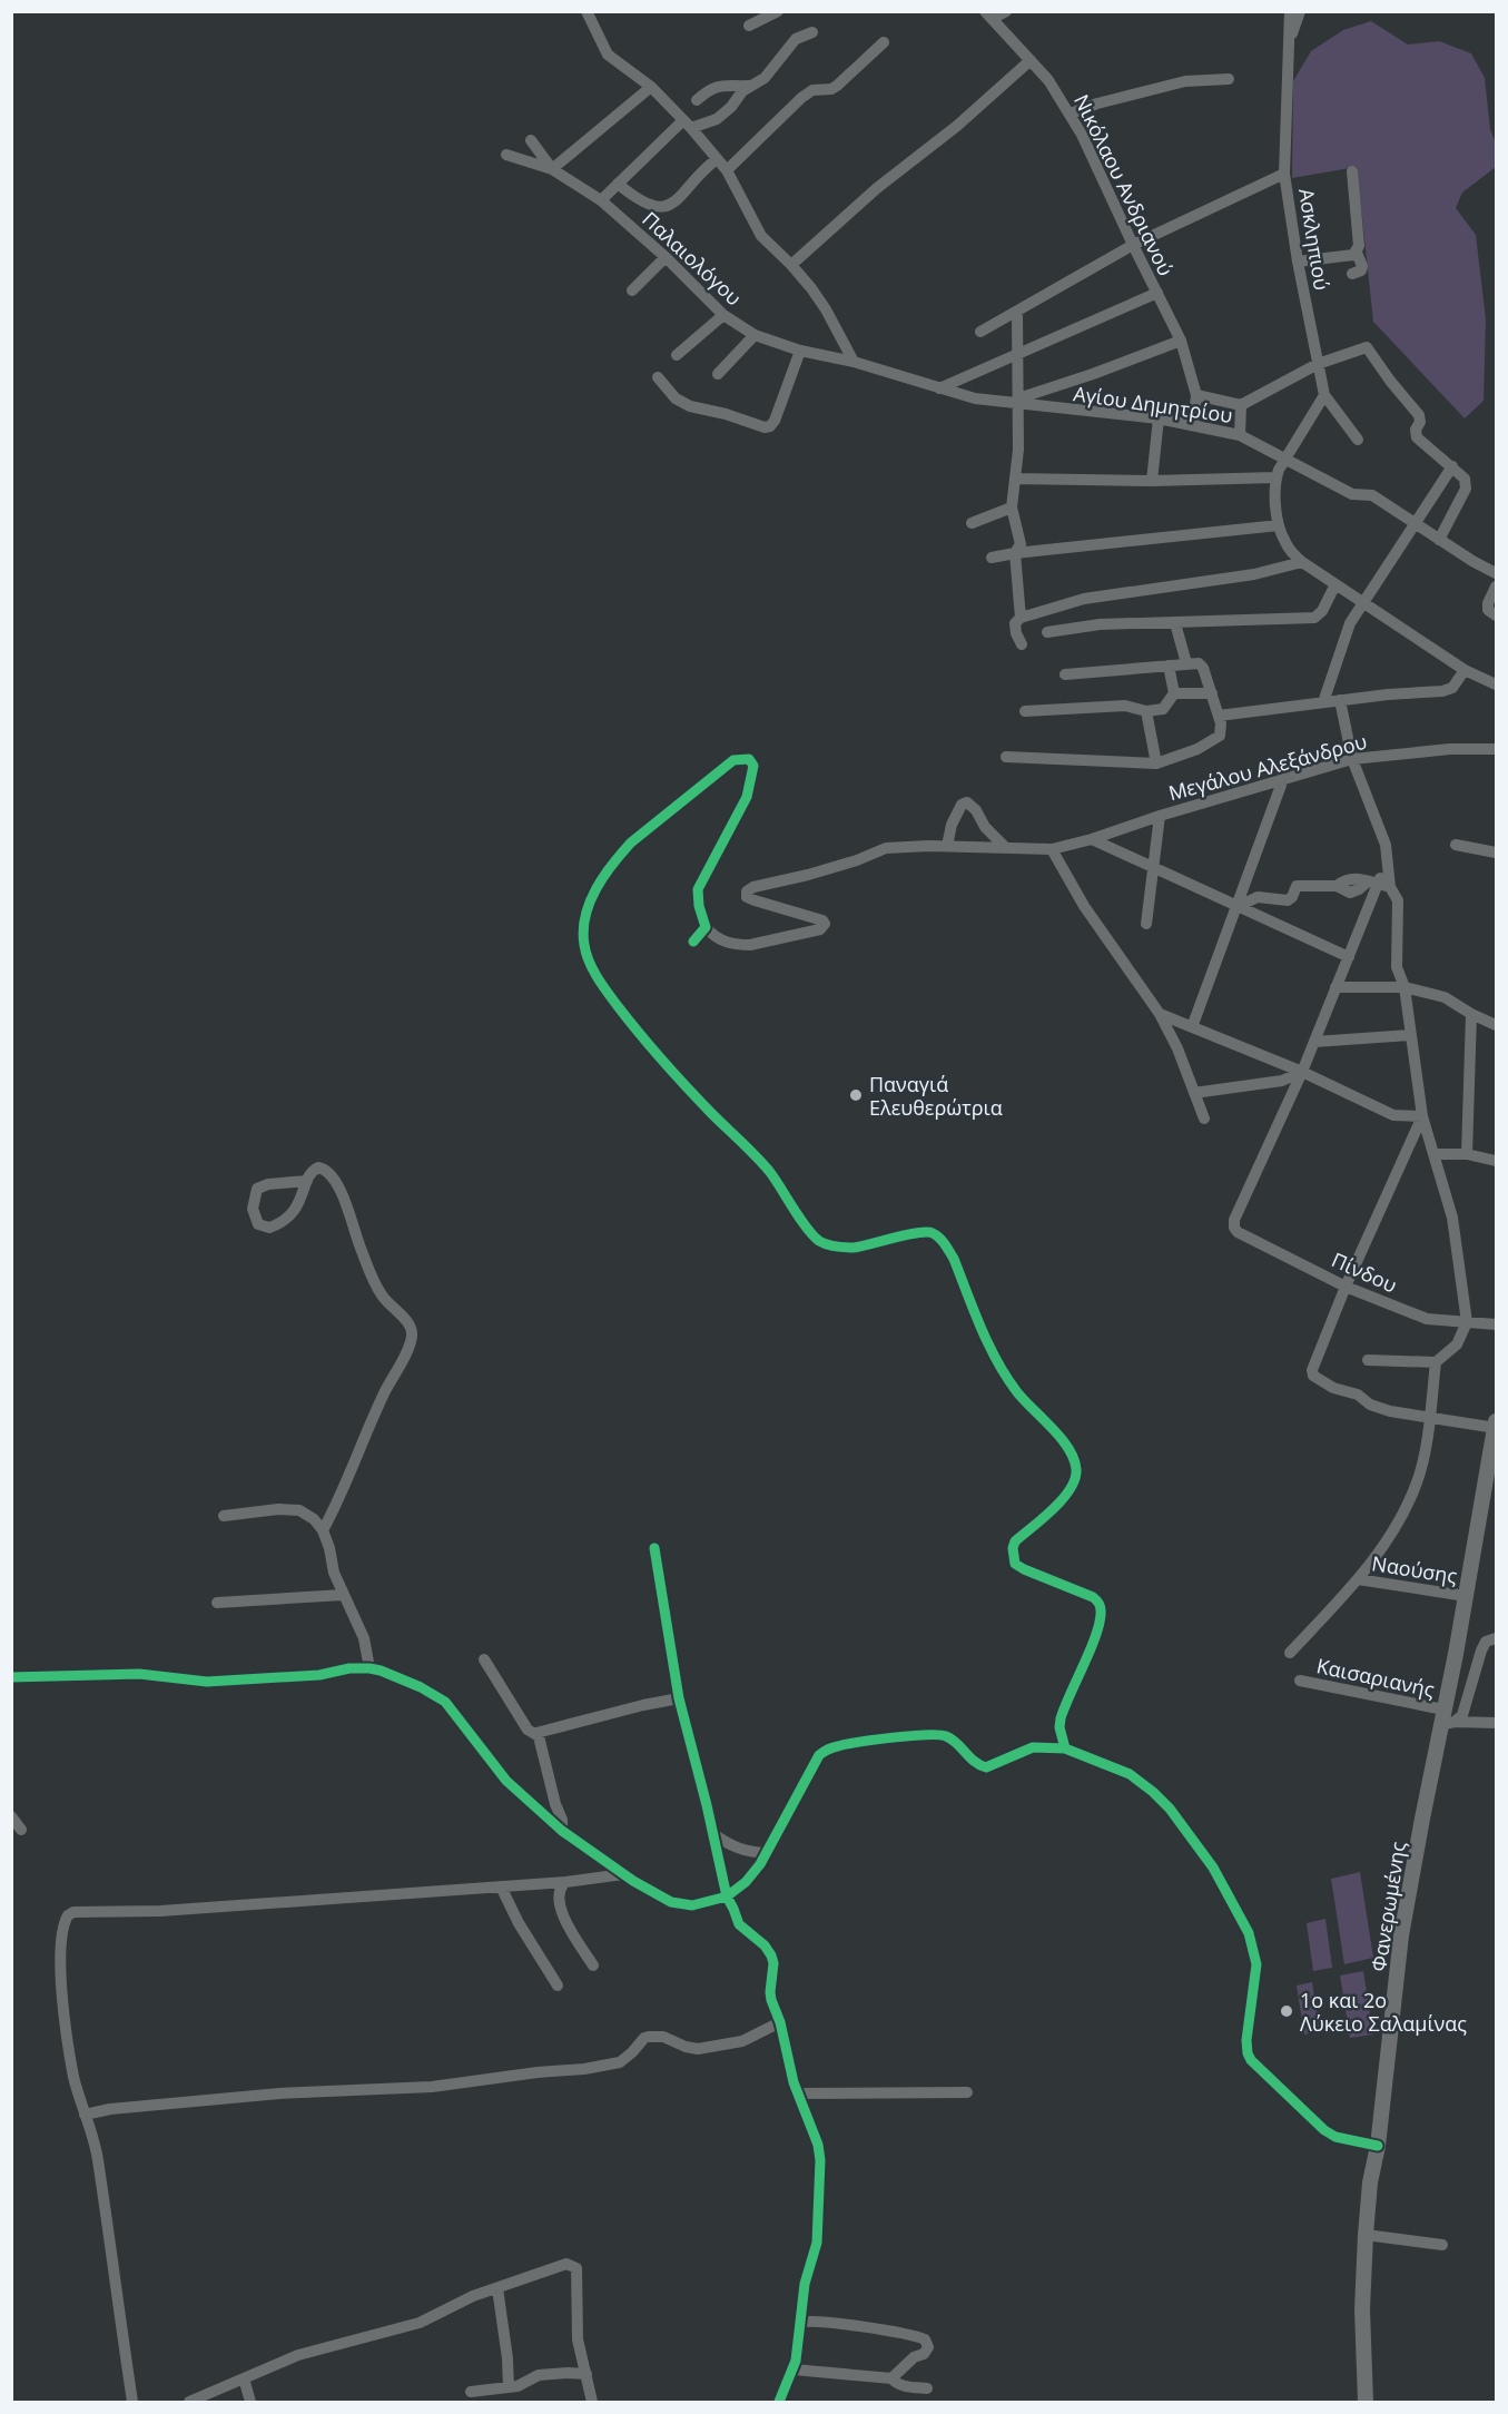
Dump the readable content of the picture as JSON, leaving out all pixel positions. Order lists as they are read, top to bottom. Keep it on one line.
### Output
{"streets":{"main road":["Φανερωμένης"],"street":["Νικόλαου Ανδριανού","Ασκληπιού","Παλαιολόγου","Αγίου Δημητρίου","Μεγάλου Αλεξάνδρου","Πίνδου","Ναούσης","Καισαριανής"]},"crossings":[["Παλαιολόγου","Αγίου Δημητρίου"],["Ναούσης","Φανερωμένης"],["Καισαριανής","Φανερωμένης"]],"places":["Παναγιά Ελευθερώτρια","1ο και 2ο Λύκειο Σαλαμίνας"]}
